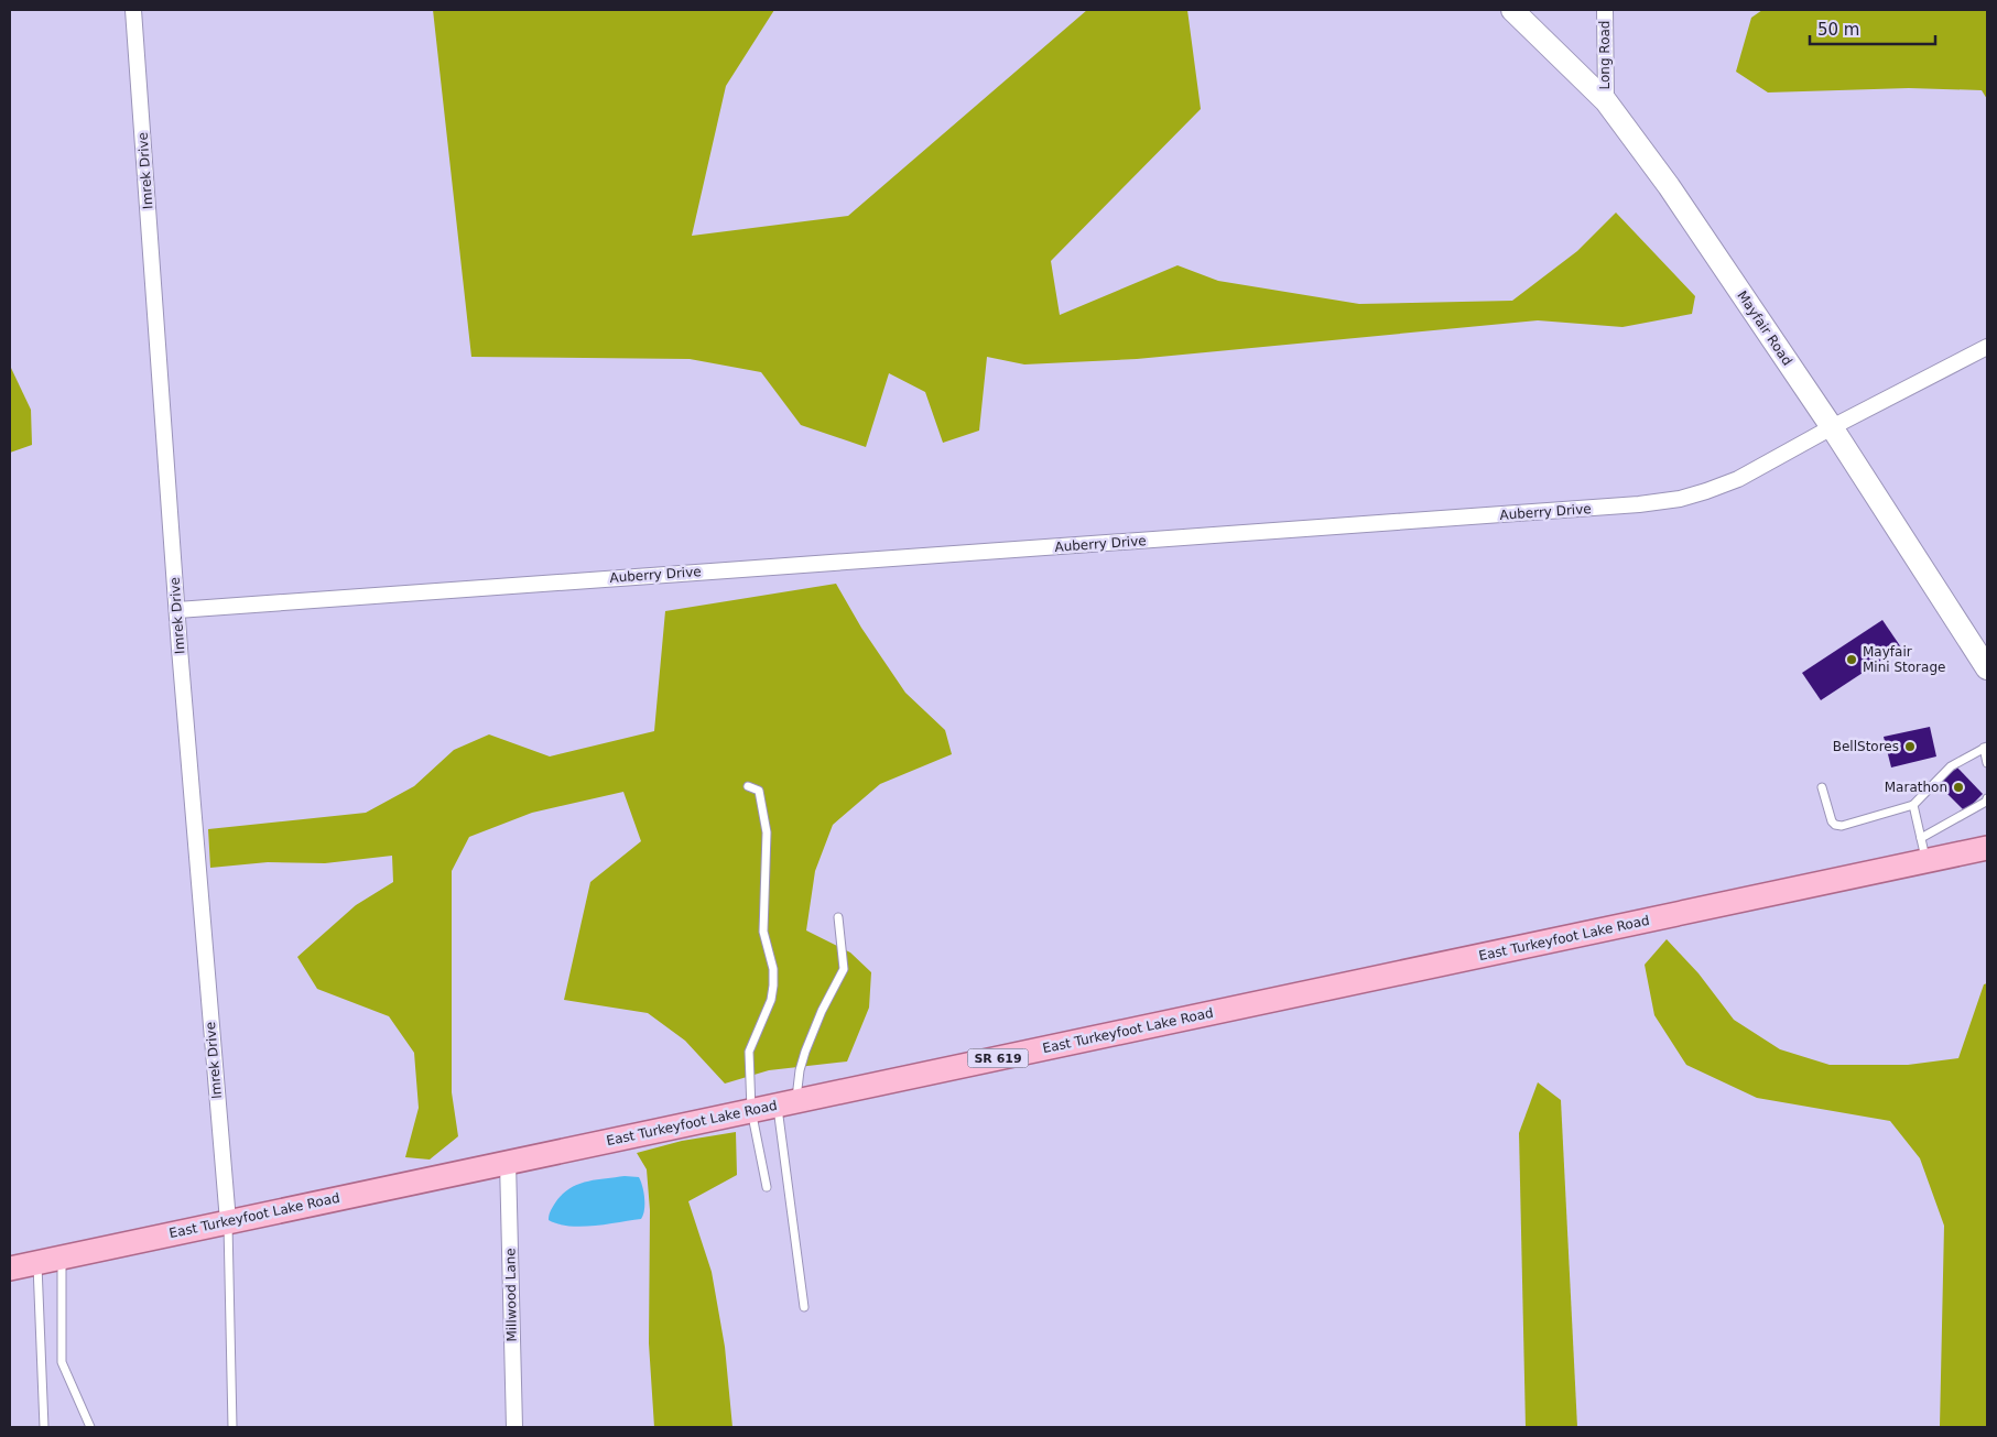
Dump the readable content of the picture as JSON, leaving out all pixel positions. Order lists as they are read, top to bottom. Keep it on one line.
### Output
{"streets":{"main road":["East Turkeyfoot Lake Road","SR 619"],"street":["Long Road","Imrek Drive","Mayfair Road","Auberry Drive","Millwood Lane"]},"crossings":[["Long Road","Mayfair Road"],["Imrek Drive","Auberry Drive"],["Imrek Drive","East Turkeyfoot Lake Road"],["Mayfair Road","Auberry Drive"],["East Turkeyfoot Lake Road","Millwood Lane"]],"places":["Mayfair Mini Storage","BellStores","Marathon"],"scale_bar":"50 m"}
